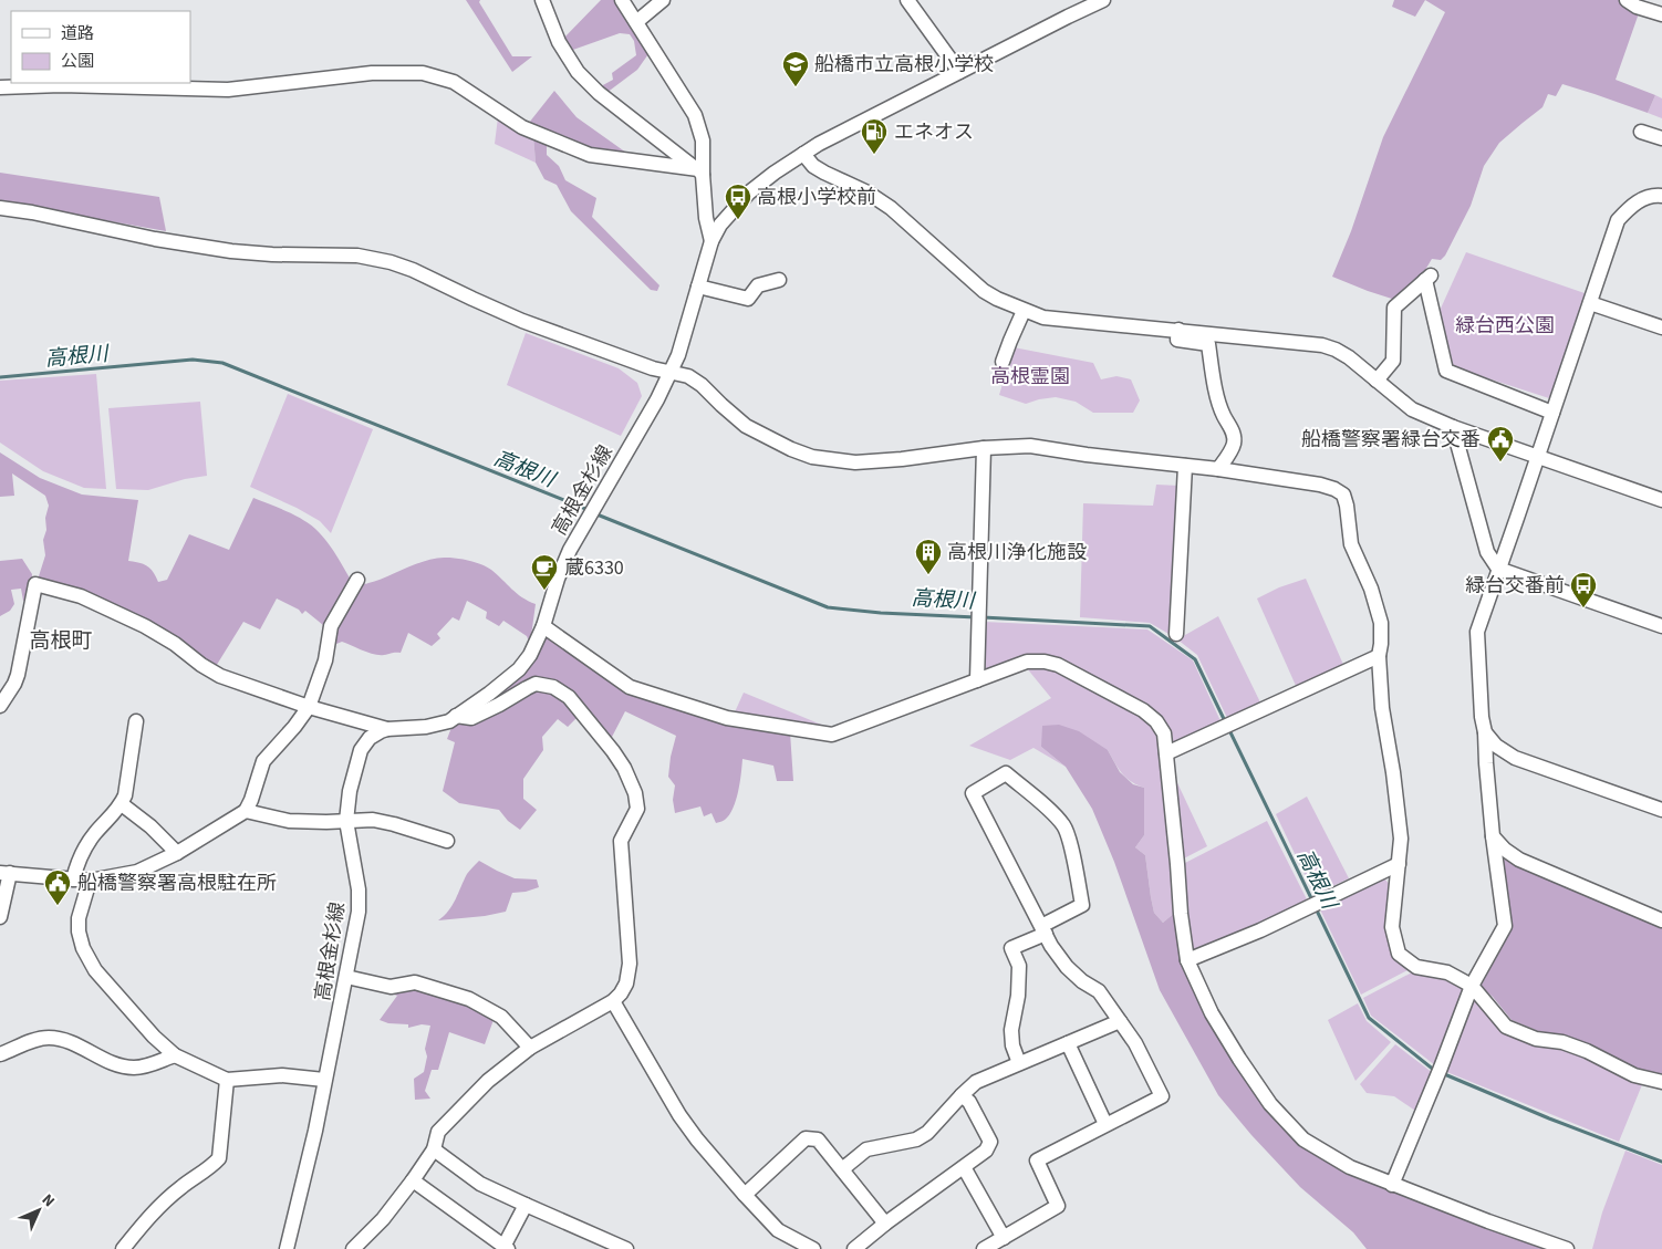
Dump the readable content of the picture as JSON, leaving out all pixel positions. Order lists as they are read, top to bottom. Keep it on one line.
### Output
{"streets":{"street":["高根金杉線"]},"districts":["高根町"],"water":["高根川"],"parks":["緑台西公園","高根霊園"],"places":{"school or university":["船橋市立高根小学校"],"fuel station":["エネオス"],"bus stop":["高根小学校前","緑台交番前"],"public building":["船橋警察署緑台交番","船橋警察署高根駐在所"],"building":["高根川浄化施設"],"cafe":["蔵6330"]},"legend":["道路","公園"],"north":"top right"}
